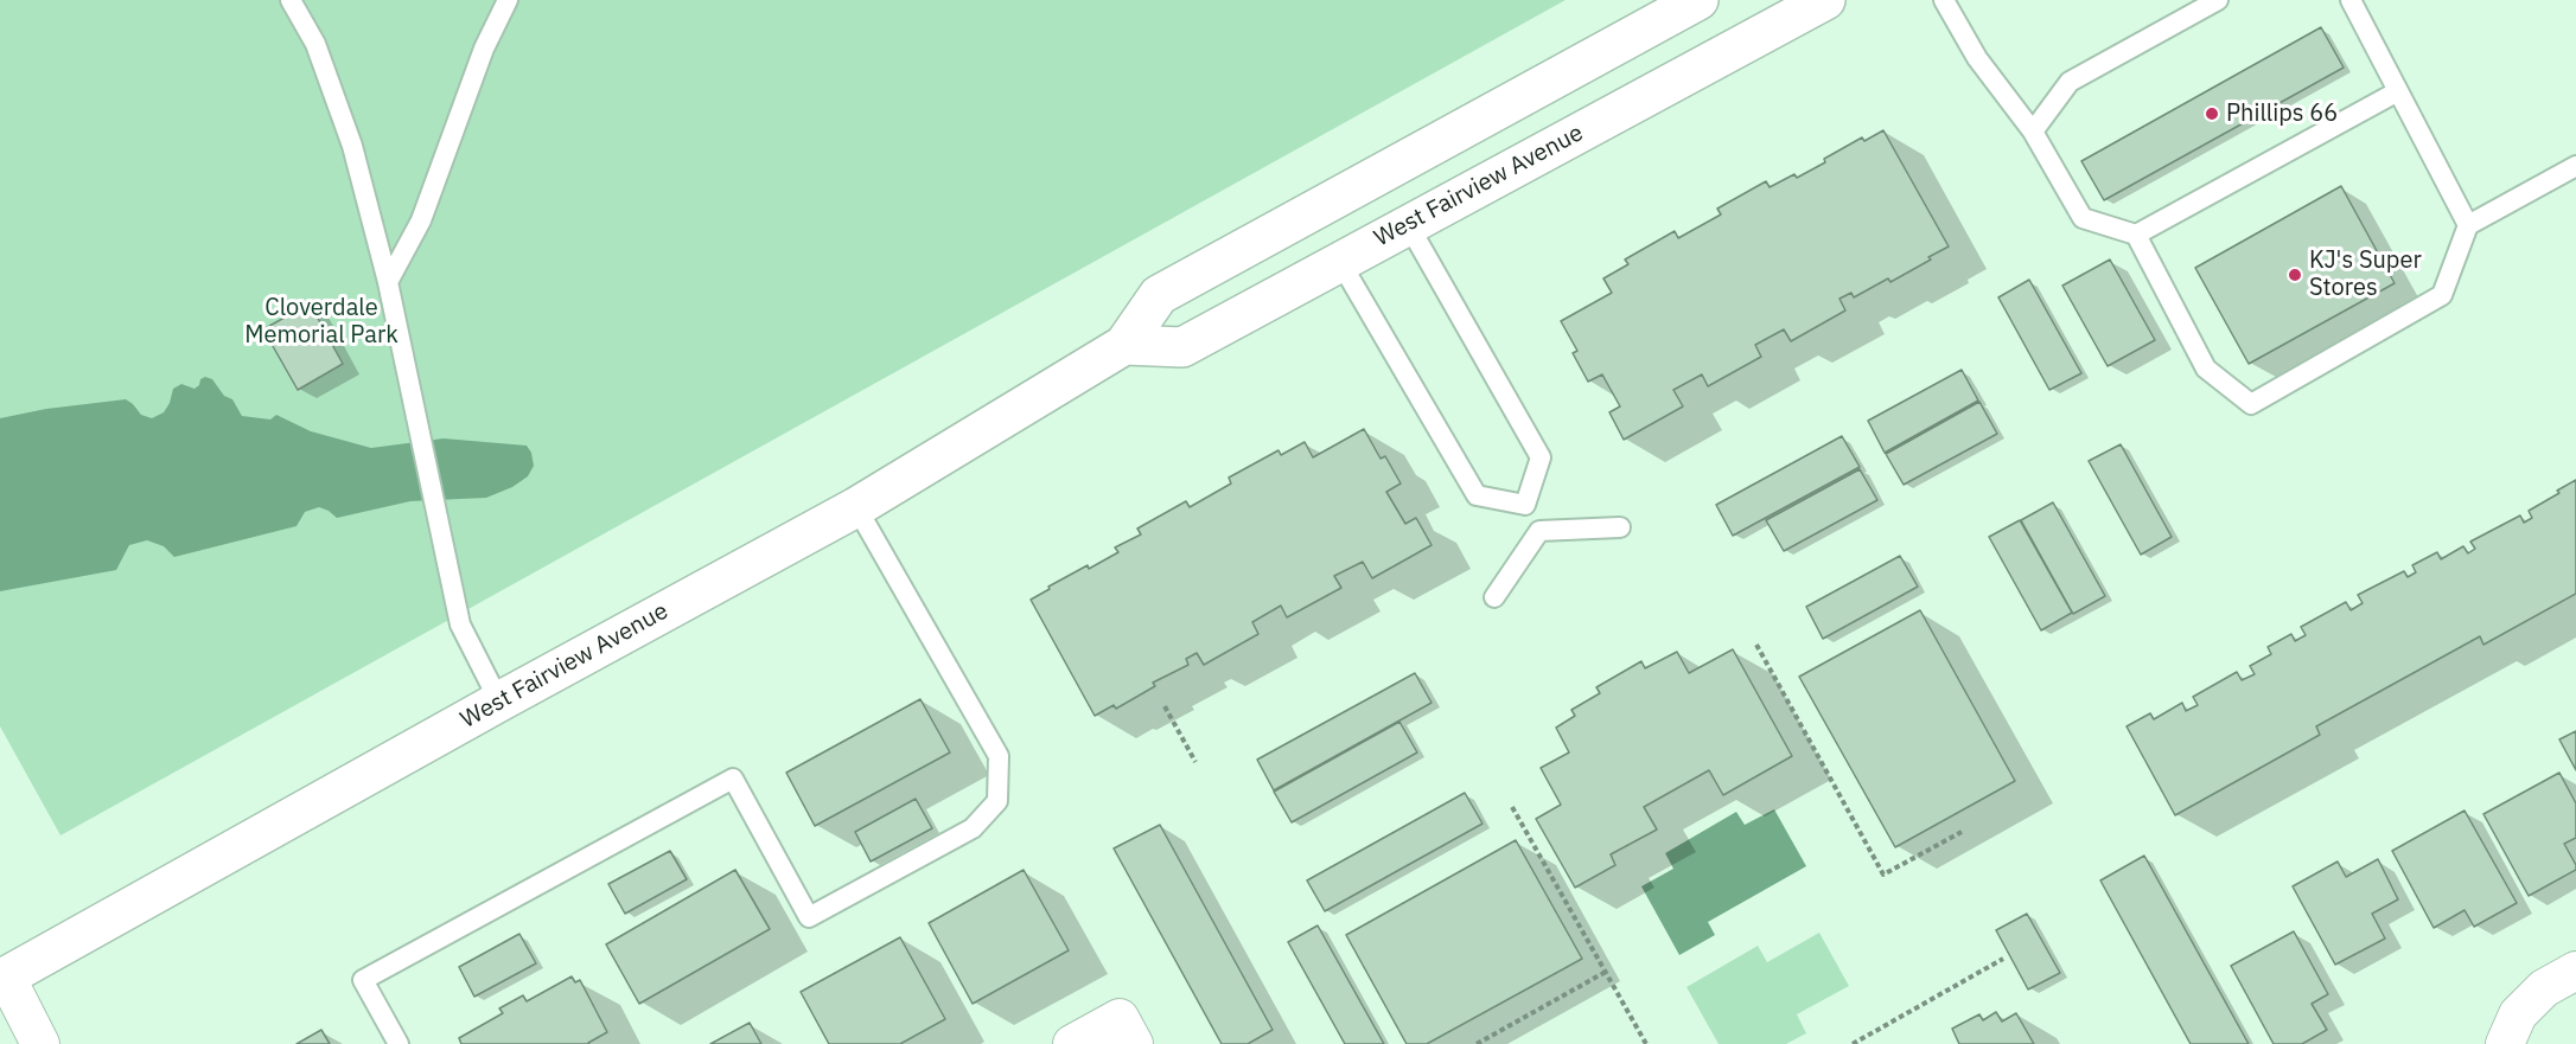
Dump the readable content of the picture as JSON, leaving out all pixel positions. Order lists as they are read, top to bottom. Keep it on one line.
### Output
{"streets":{"main road":["West Fairview Avenue"]},"parks":["Cloverdale Memorial Park"],"places":["Phillips 66","KJ's Super Stores"]}
